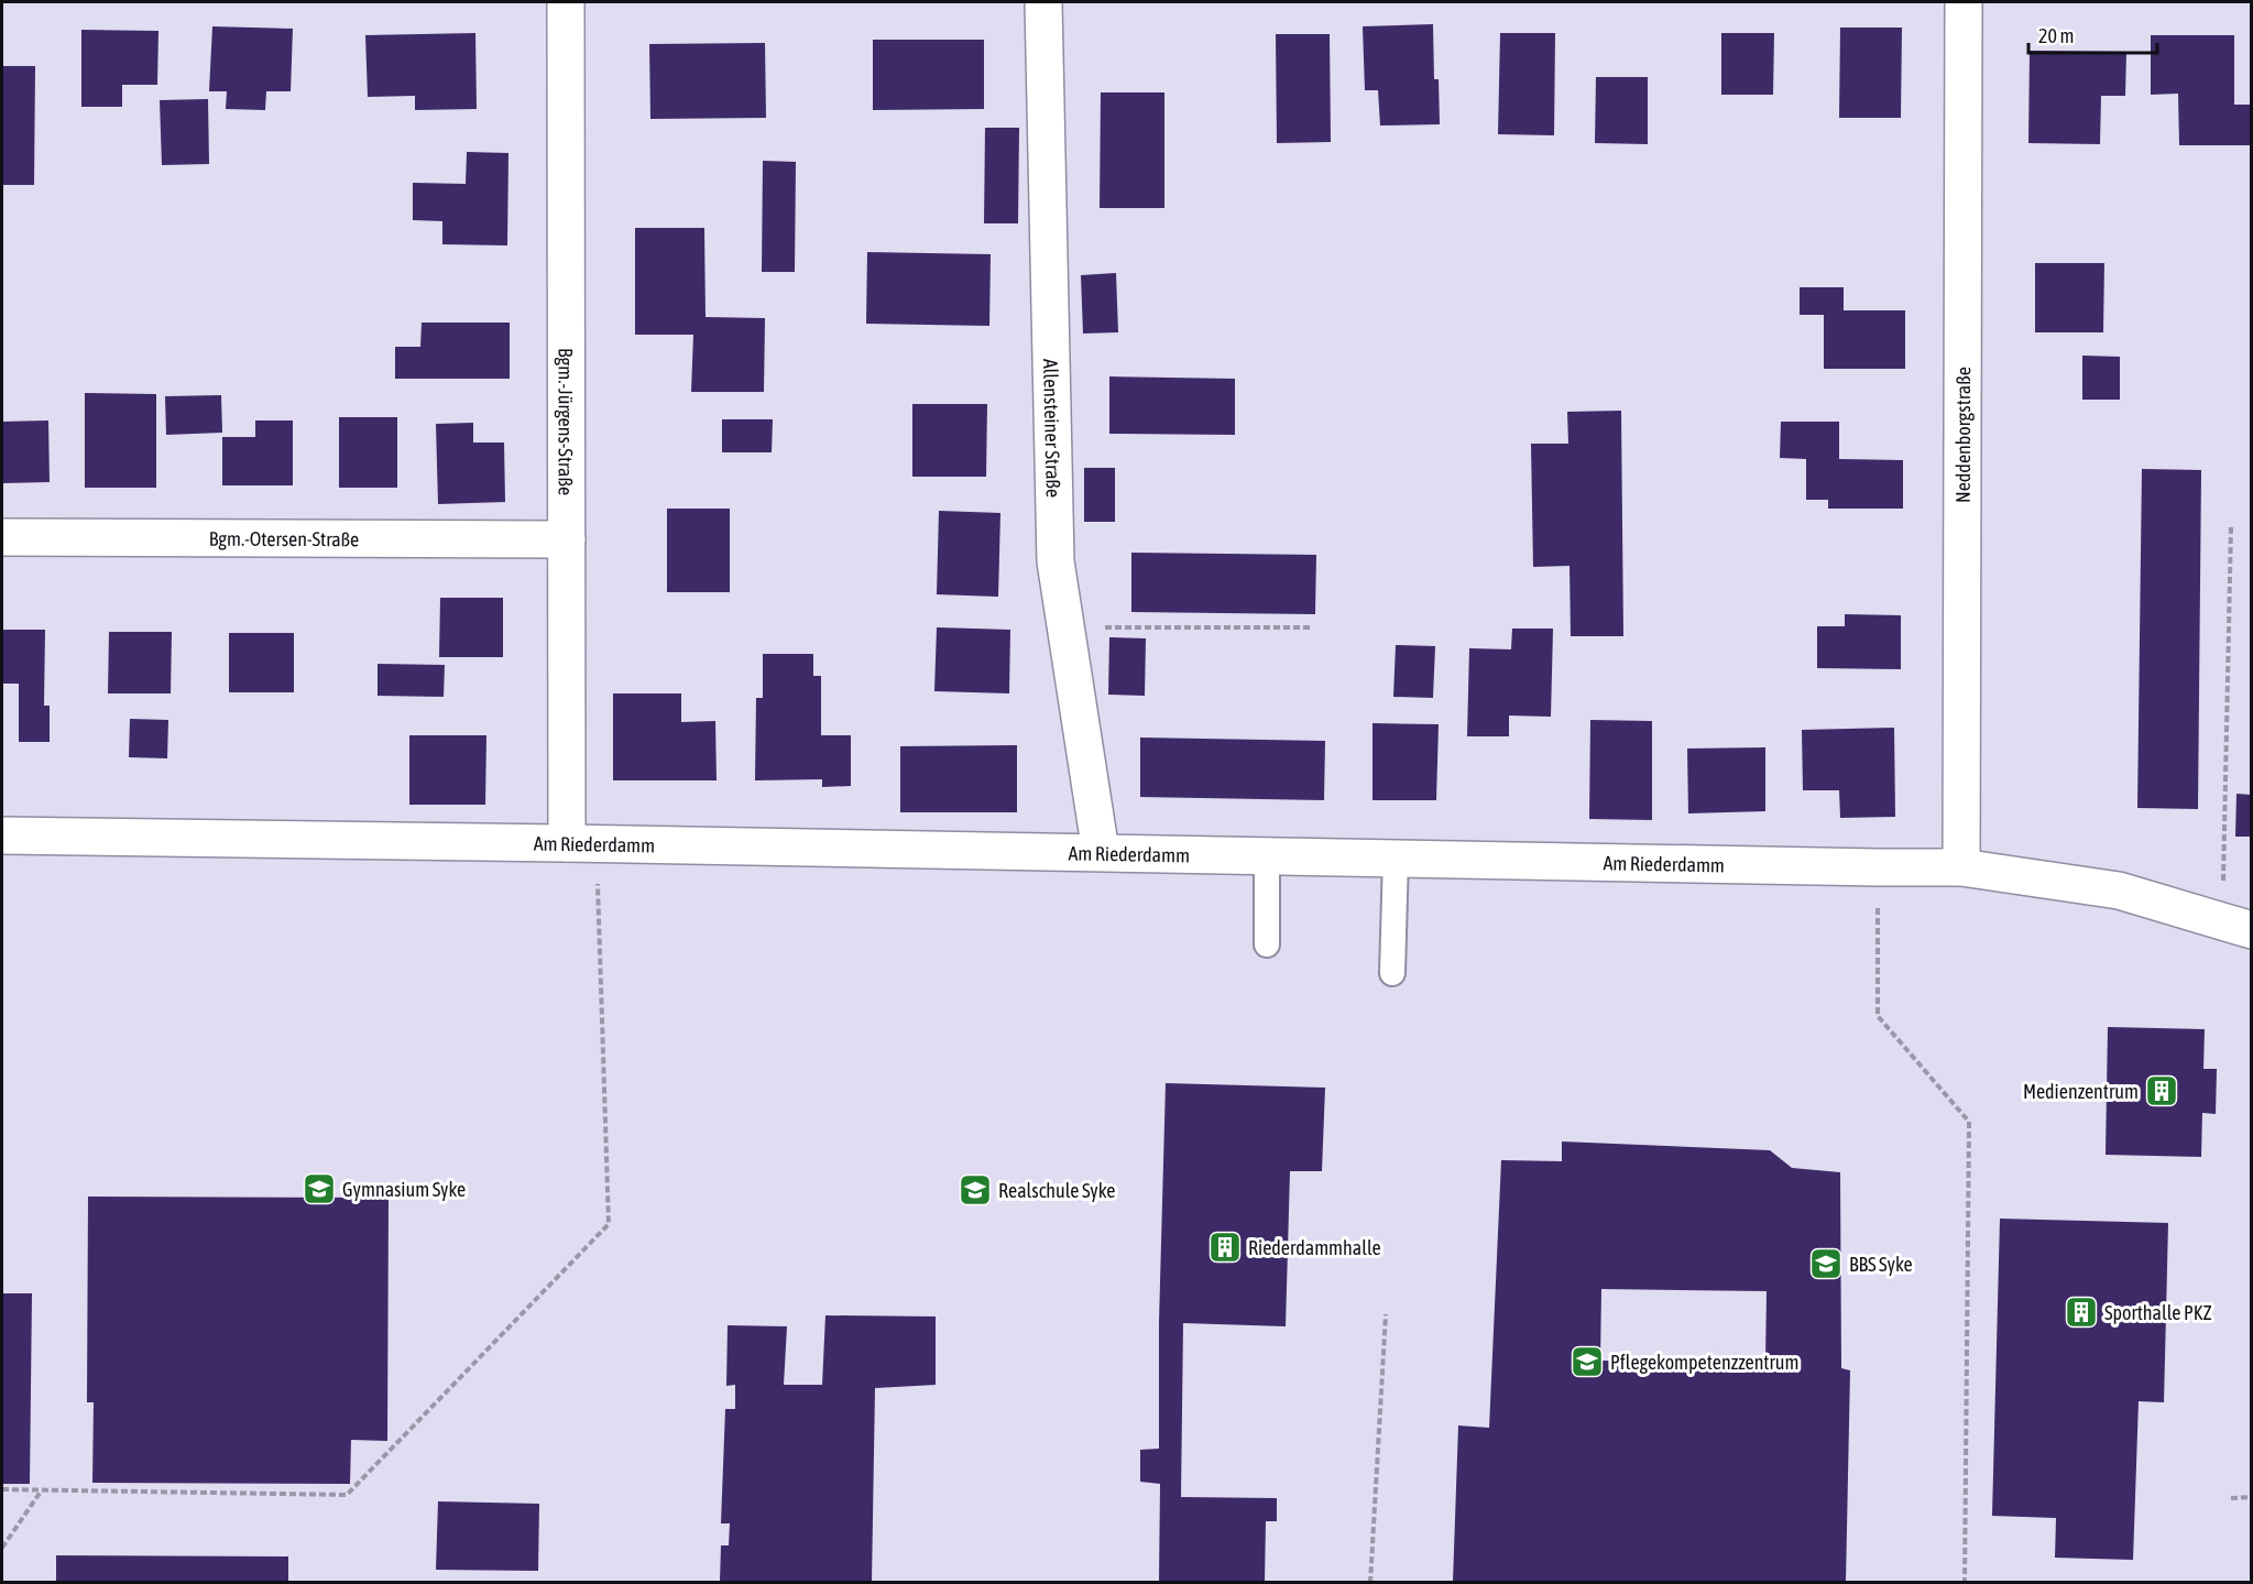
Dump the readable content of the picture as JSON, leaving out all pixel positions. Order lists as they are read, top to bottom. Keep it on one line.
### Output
{"streets":{"street":["Bgm.-Jürgens-Straße","Allensteiner Straße","Neddenborgstraße","Bgm.-Otersen-Straße","Am Riederdamm"]},"crossings":[["Bgm.-Jürgens-Straße","Bgm.-Otersen-Straße"],["Bgm.-Jürgens-Straße","Am Riederdamm"],["Allensteiner Straße","Am Riederdamm"],["Neddenborgstraße","Am Riederdamm"]],"places":{"building":["Medienzentrum","Riederdammhalle","Sporthalle PKZ"],"school or university":["Gymnasium Syke","Realschule Syke","BBS Syke","Pflegekompetenzzentrum"]},"scale_bar":"20 m"}
